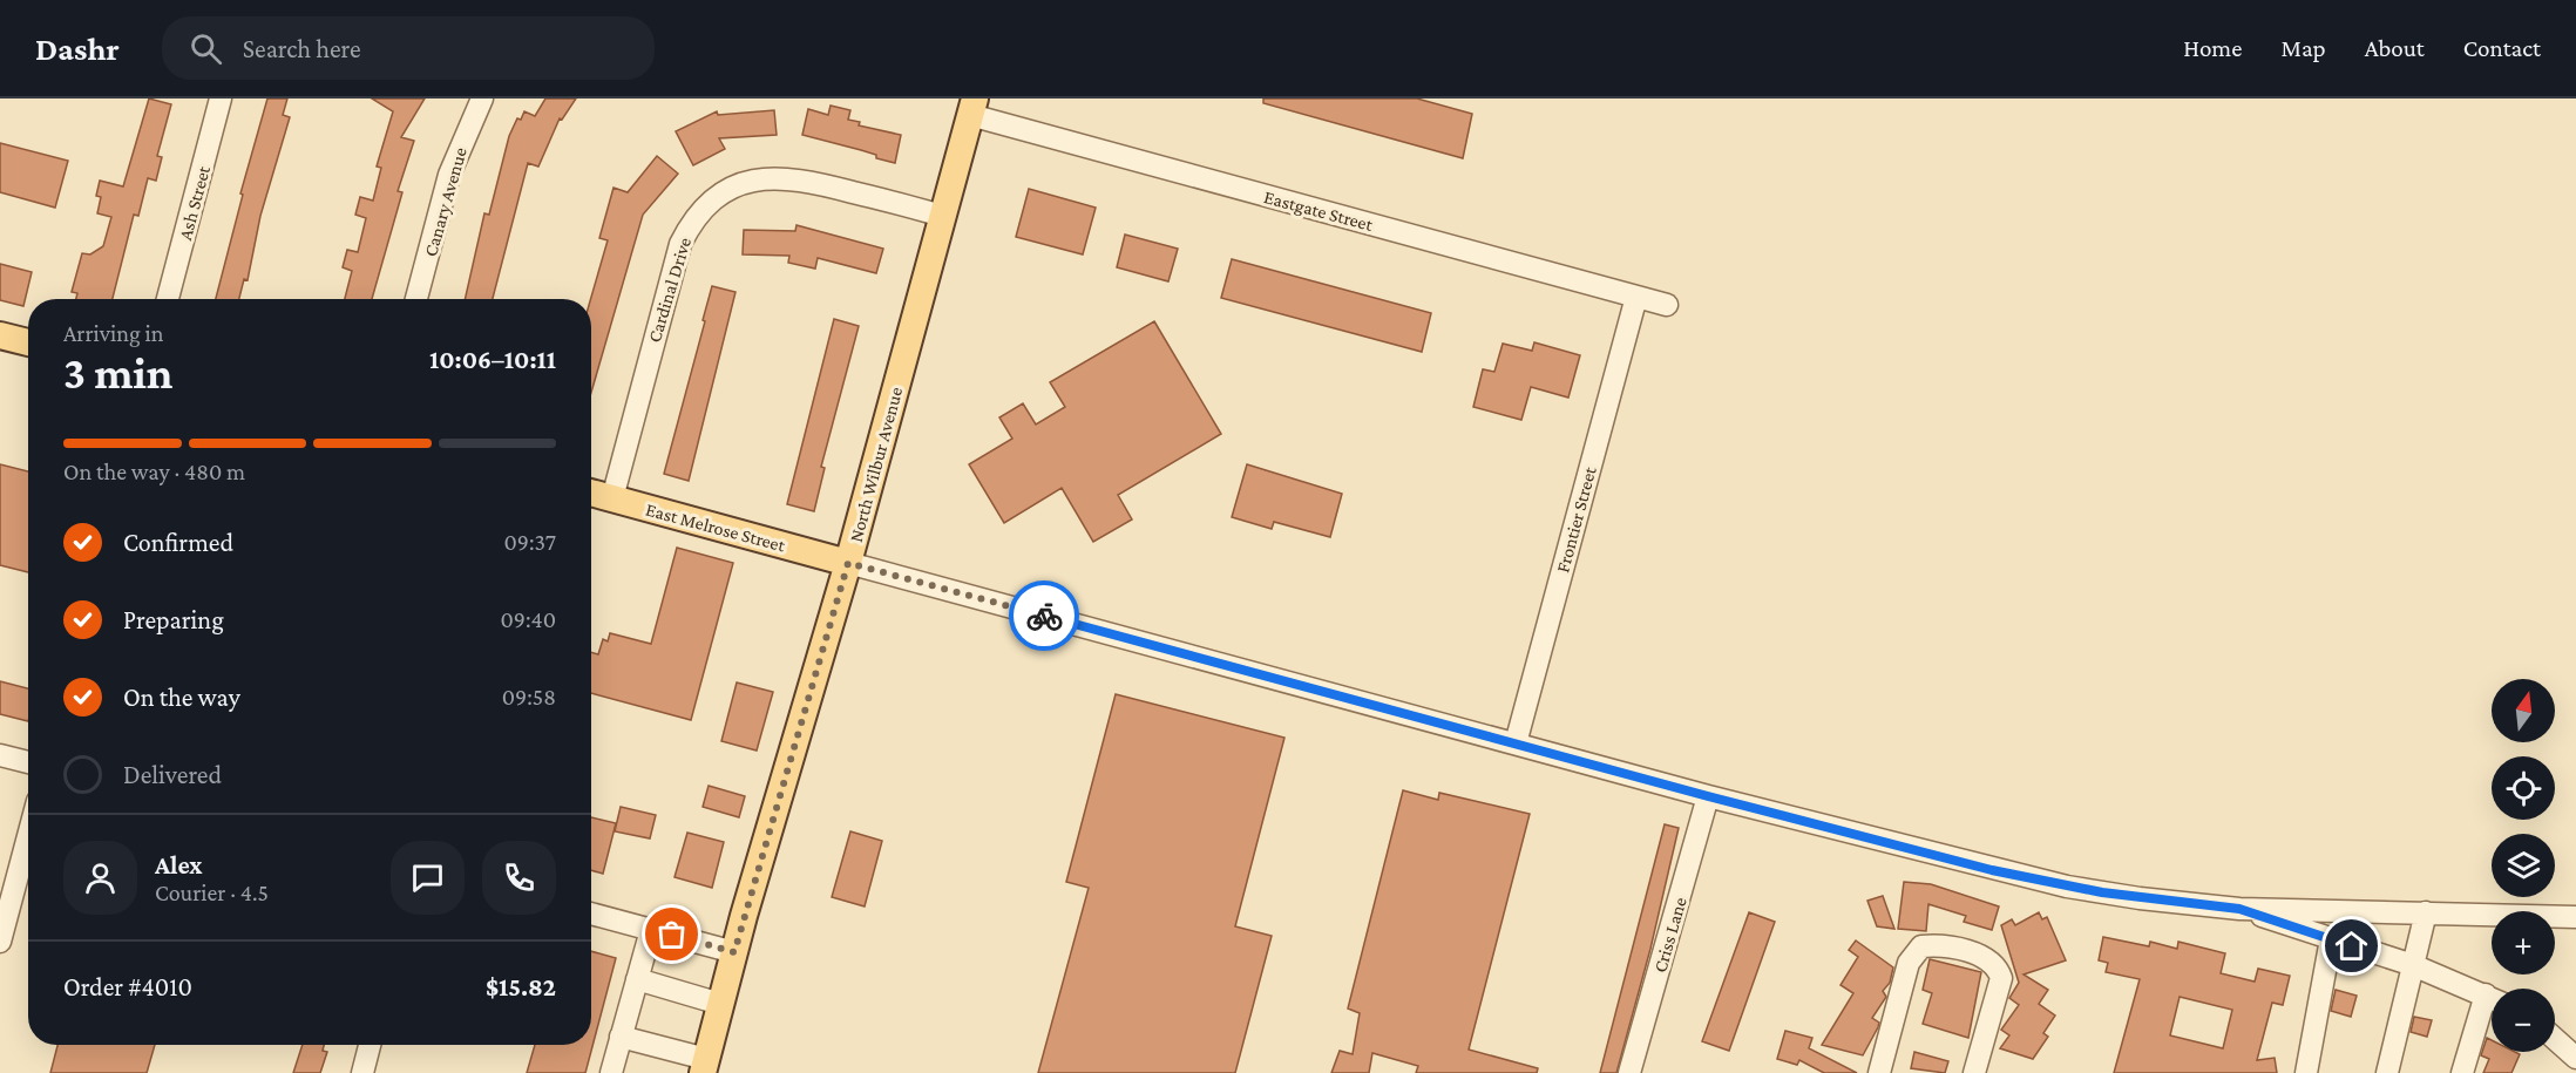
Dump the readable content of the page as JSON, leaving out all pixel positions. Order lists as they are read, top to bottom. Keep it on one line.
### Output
{"streets":{"main road":["North Wilbur Avenue","East Melrose Street"],"street":["Canary Avenue","Ash Street","Eastgate Street","Cardinal Drive","Frontier Street","Criss Lane"]},"crossings":[["Eastgate Street","North Wilbur Avenue"],["Eastgate Street","Frontier Street"],["Cardinal Drive","North Wilbur Avenue"],["Cardinal Drive","East Melrose Street"],["North Wilbur Avenue","East Melrose Street"]],"north":"top","page":{"header":"Dashr","search":"Search here","nav":["Home","Map","About","Contact"],"heading":["3 min","Arriving in","10:06–10:11"],"panel":["Alex","Courier · 4.5","Order #4010","$15.82"],"bar":"On the way · 480 m","list":[["Confirmed","09:37"],["Preparing","09:40"],["On the way","09:58"],"Delivered"],"map_buttons":["+","−"]}}
